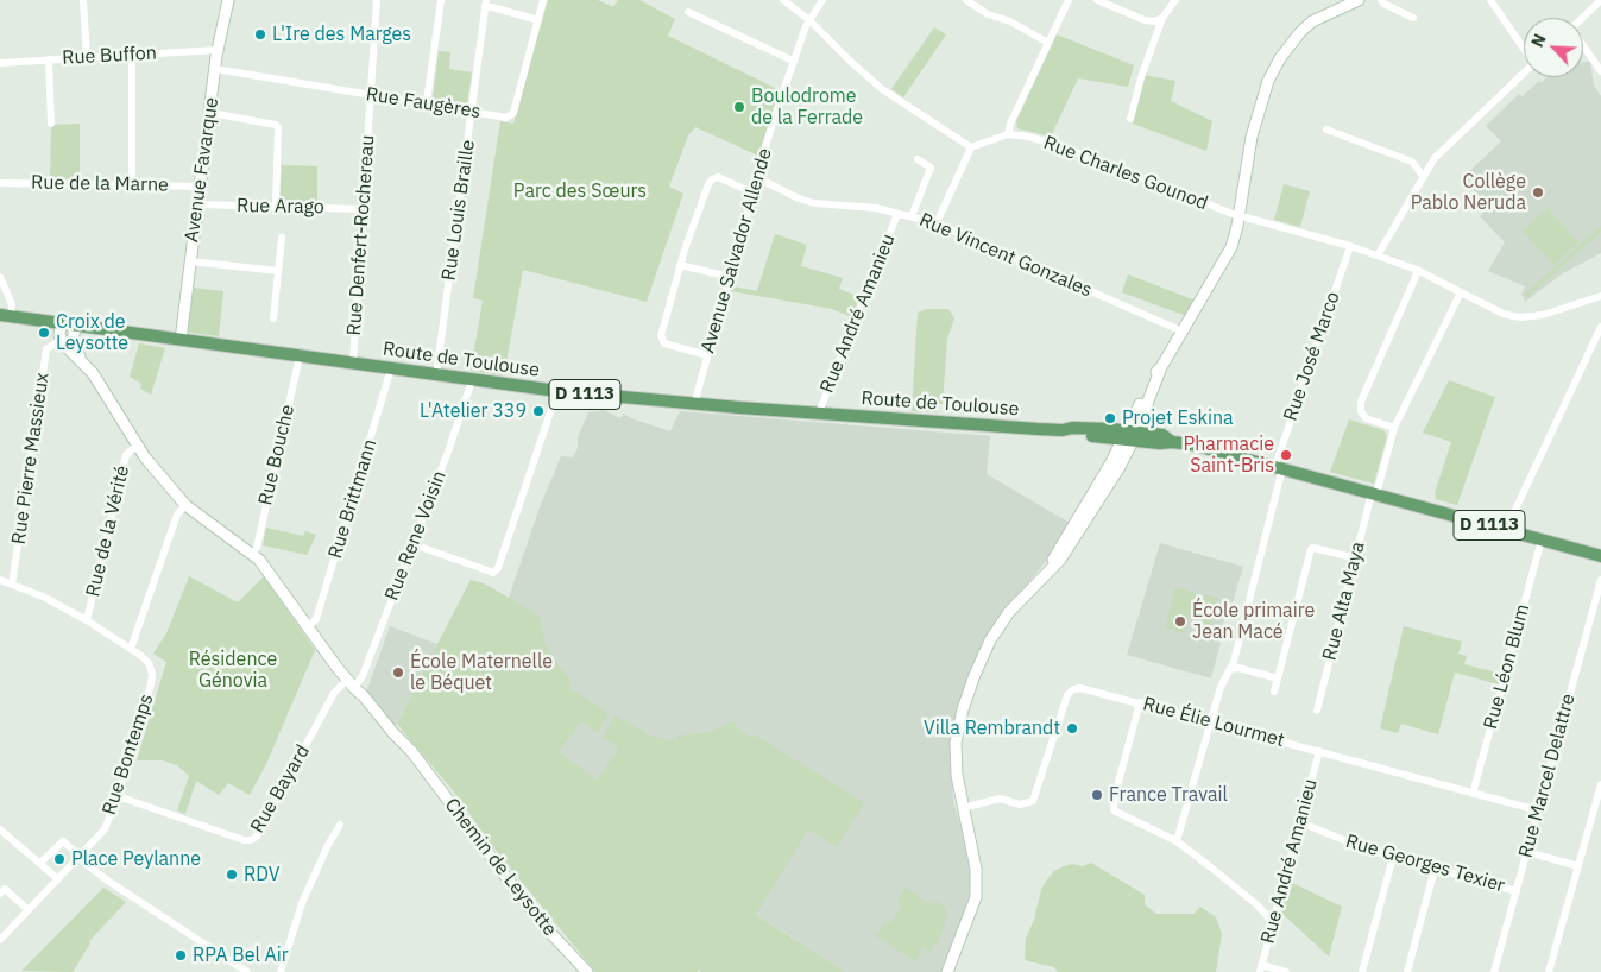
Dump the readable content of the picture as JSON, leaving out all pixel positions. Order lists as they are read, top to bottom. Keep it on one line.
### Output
{"streets":{"main road":["Route de Toulouse","D 1113"],"street":["Rue Buffon","Rue Faugères","Avenue Favarque","Rue Charles Gounod","Rue de la Marne","Rue Arago","Rue Louis Braille","Rue Denfert-Rochereau","Avenue Salvador Allende","Rue Vincent Gonzales","Rue André Amanieu","Rue José Marco","Rue Bouche","Rue Pierre Massieux","Rue Brittmann","Rue de la Vérité","Rue Rene Voisin","Rue Alta Maya","Rue Léon Blum","Rue Élie Lourmet","Rue Bontemps","Rue Marcel Delattre","Rue Bayard","Rue Georges Texier","Chemin de Leysotte"]},"crossings":[["Rue Buffon","Avenue Favarque"],["Rue Faugères","Avenue Favarque"],["Rue Faugères","Rue Louis Braille"],["Rue Faugères","Rue Denfert-Rochereau"],["Avenue Favarque","Rue de la Marne"],["Avenue Favarque","Rue Arago"],["Avenue Favarque","Route de Toulouse"],["Rue Charles Gounod","Rue José Marco"],["Rue Charles Gounod","Rue Alta Maya"],["Rue Arago","Rue Denfert-Rochereau"],["Rue Louis Braille","Route de Toulouse"],["Rue Denfert-Rochereau","Route de Toulouse"],["Avenue Salvador Allende","Rue Vincent Gonzales"],["Avenue Salvador Allende","Route de Toulouse"],["Rue Vincent Gonzales","Rue André Amanieu"],["Rue André Amanieu","Route de Toulouse"],["Rue André Amanieu","Rue Élie Lourmet"],["Rue André Amanieu","Rue Georges Texier"],["Rue José Marco","Route de Toulouse"],["Rue José Marco","Rue Élie Lourmet"],["Route de Toulouse","Rue Bouche"],["Route de Toulouse","Rue Brittmann"],["Route de Toulouse","Rue Rene Voisin"],["Route de Toulouse","Rue Alta Maya"],["Route de Toulouse","Rue Léon Blum"],["Rue Bouche","Chemin de Leysotte"],["Rue Pierre Massieux","Rue Bontemps"],["Rue Pierre Massieux","Chemin de Leysotte"],["Rue Brittmann","Chemin de Leysotte"],["Rue de la Vérité","Rue Bontemps"],["Rue de la Vérité","Chemin de Leysotte"],["Rue Rene Voisin","Rue Bayard"],["Rue Rene Voisin","Chemin de Leysotte"],["Rue Léon Blum","Rue Élie Lourmet"],["Rue Élie Lourmet","Rue Marcel Delattre"],["Rue Bontemps","Rue Bayard"],["Rue Marcel Delattre","Rue Georges Texier"],["Rue Bayard","Chemin de Leysotte"]],"parks":["Parc des Sœurs","Résidence Génovia"],"places":["L'Ire des Marges","Boulodrome de la Ferrade","Collège Pablo Neruda","Croix de Leysotte","L'Atelier 339","Projet Eskina","Pharmacie Saint-Bris","École primaire Jean Macé","École Maternelle le Béquet","Villa Rembrandt","France Travail","Place Peylanne","RDV","RPA Bel Air"],"north":"top left"}
